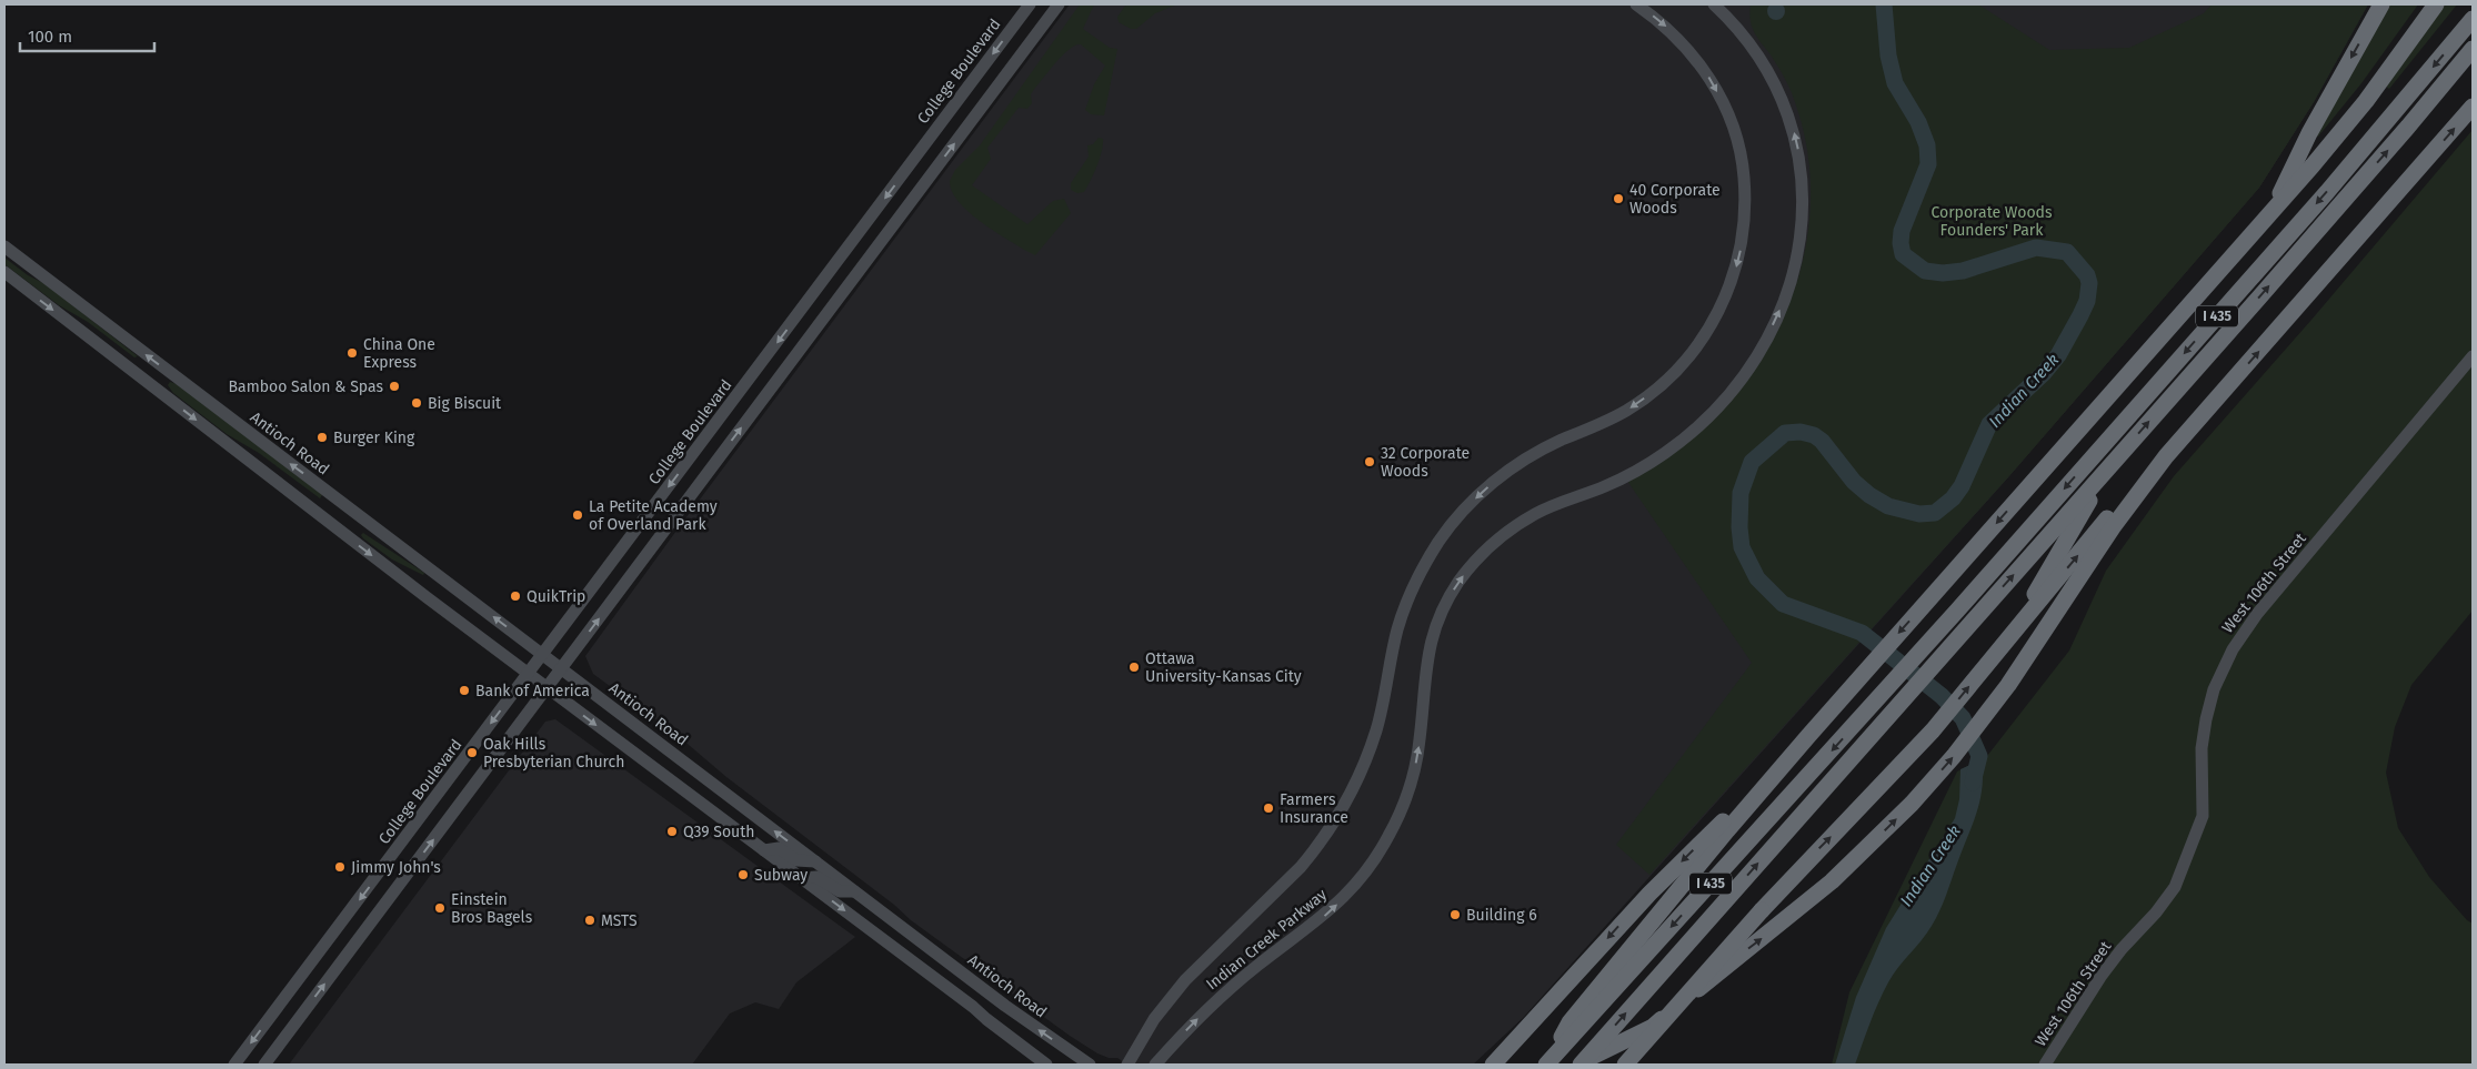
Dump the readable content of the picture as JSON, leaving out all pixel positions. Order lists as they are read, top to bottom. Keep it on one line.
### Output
{"streets":{"highway":["I 435"],"main road":["College Boulevard","Antioch Road","West 106th Street","Indian Creek Parkway"]},"crossings":[["College Boulevard","Antioch Road"]],"water":["Indian Creek"],"parks":["Corporate Woods Founders' Park"],"places":["40 Corporate Woods","China One Express","Bamboo Salon & Spas","Big Biscuit","Burger King","32 Corporate Woods","La Petite Academy of Overland Park","QuikTrip","Ottawa University-Kansas City","Bank of America","Oak Hills Presbyterian Church","Farmers Insurance","Q39 South","Jimmy John's","Subway","Einstein Bros Bagels","Building 6","MSTS"],"scale_bar":"100 m"}
